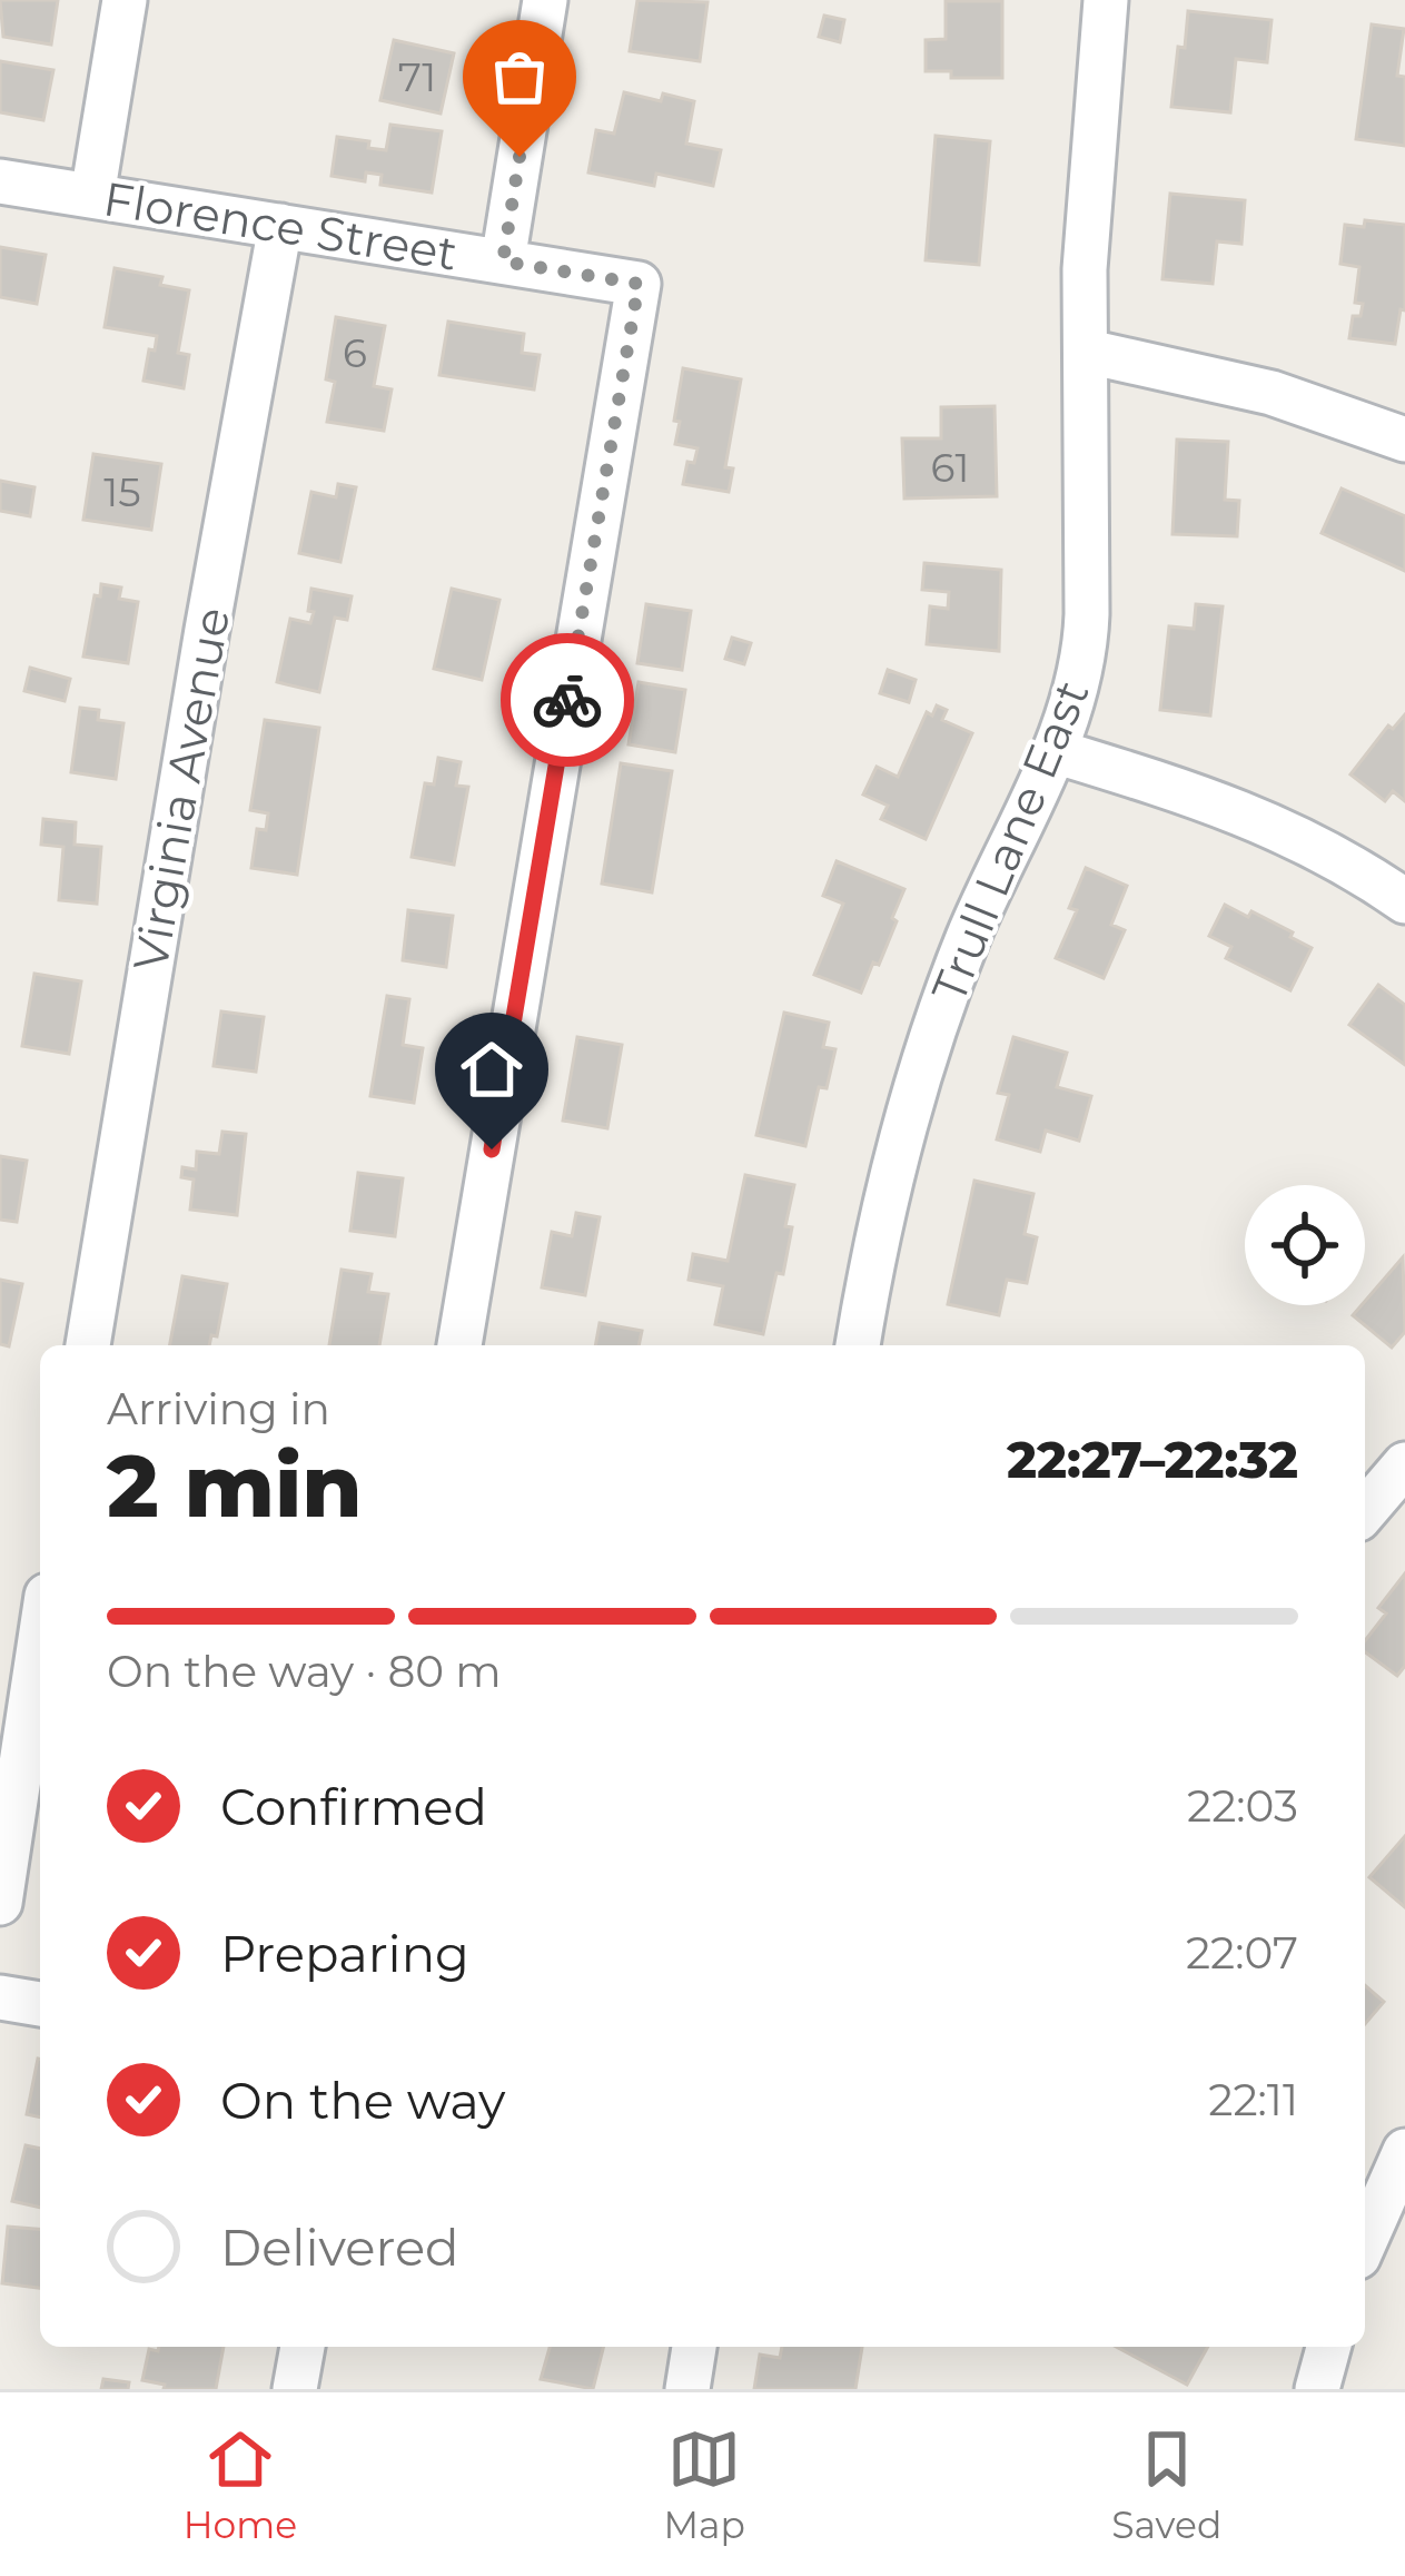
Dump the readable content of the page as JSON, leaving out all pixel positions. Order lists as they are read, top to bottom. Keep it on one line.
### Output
{"streets":{"street":["Florence Street","Virginia Avenue","Trull Lane East"]},"crossings":[["Florence Street","Virginia Avenue"]],"house_numbers":["71","6","61","15"],"page":{"heading":["2 min","Arriving in","22:27–22:32"],"bar":"On the way · 80 m","list":[["Confirmed","22:03"],["Preparing","22:07"],["On the way","22:11"],"Delivered"],"tabs":["Home","Map","Saved"]}}
